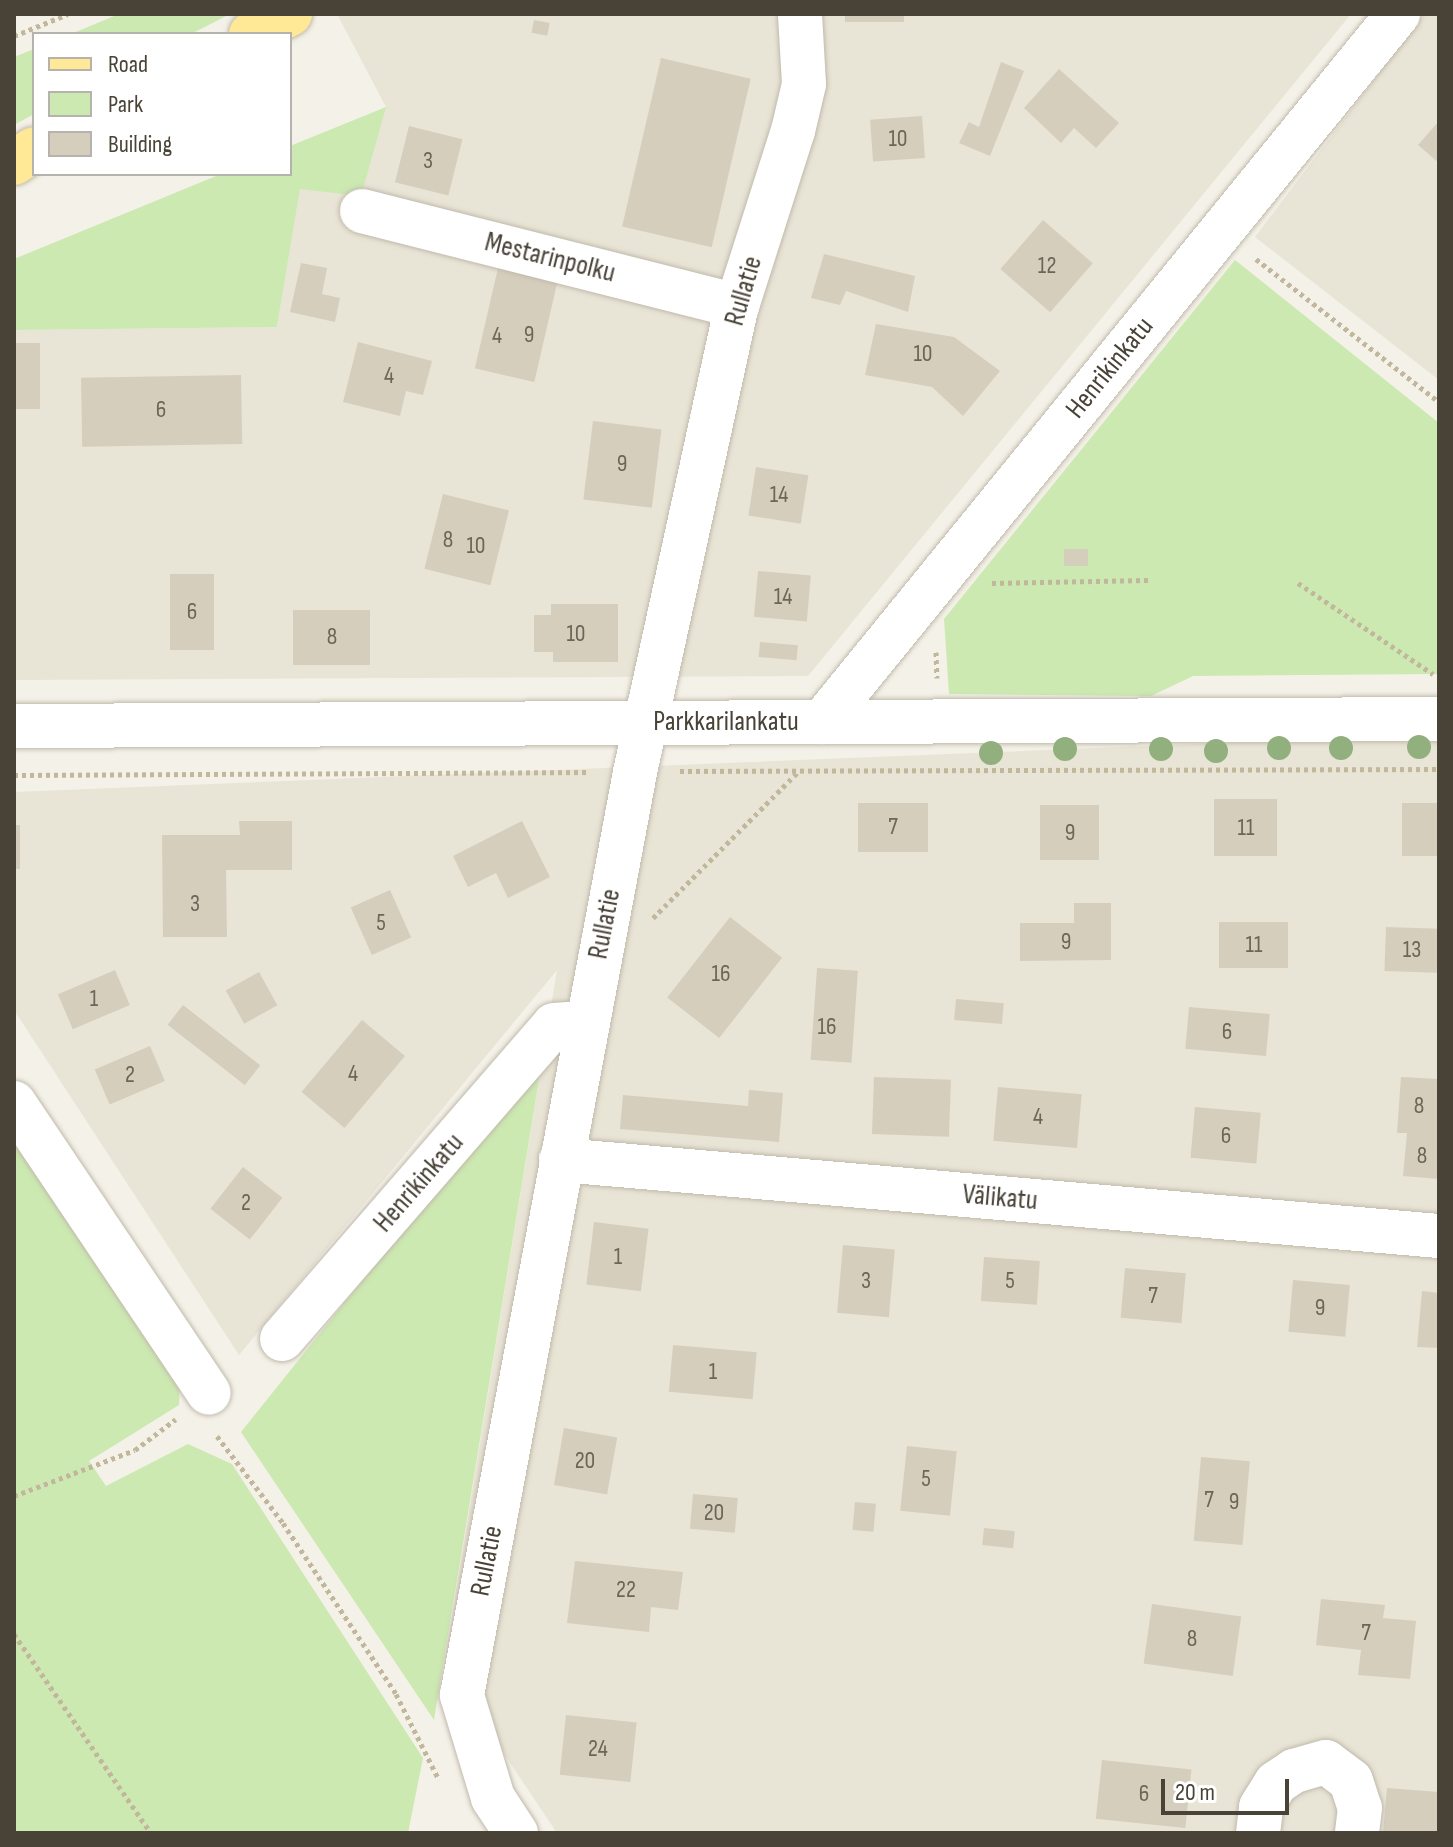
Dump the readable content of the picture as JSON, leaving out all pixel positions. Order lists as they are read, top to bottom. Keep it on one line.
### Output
{"streets":{"street":["Mestarinpolku","Rullatie","Henrikinkatu","Parkkarilankatu","Välikatu"]},"crossings":[["Mestarinpolku","Rullatie"],["Rullatie","Henrikinkatu"],["Rullatie","Parkkarilankatu"],["Rullatie","Välikatu"],["Henrikinkatu","Parkkarilankatu"]],"house_numbers":["10","3","12","9","4","10","4","6","9","14","8","10","14","6","10","8","7","11","9","3","5","9","11","13","16","1","16","6","4","2","8","4","6","8","2","1","3","5","7","9","1","20","5","7","9","20","22","7","8","24","6"],"legend":["Road","Park","Building"],"scale_bar":"20 m"}
